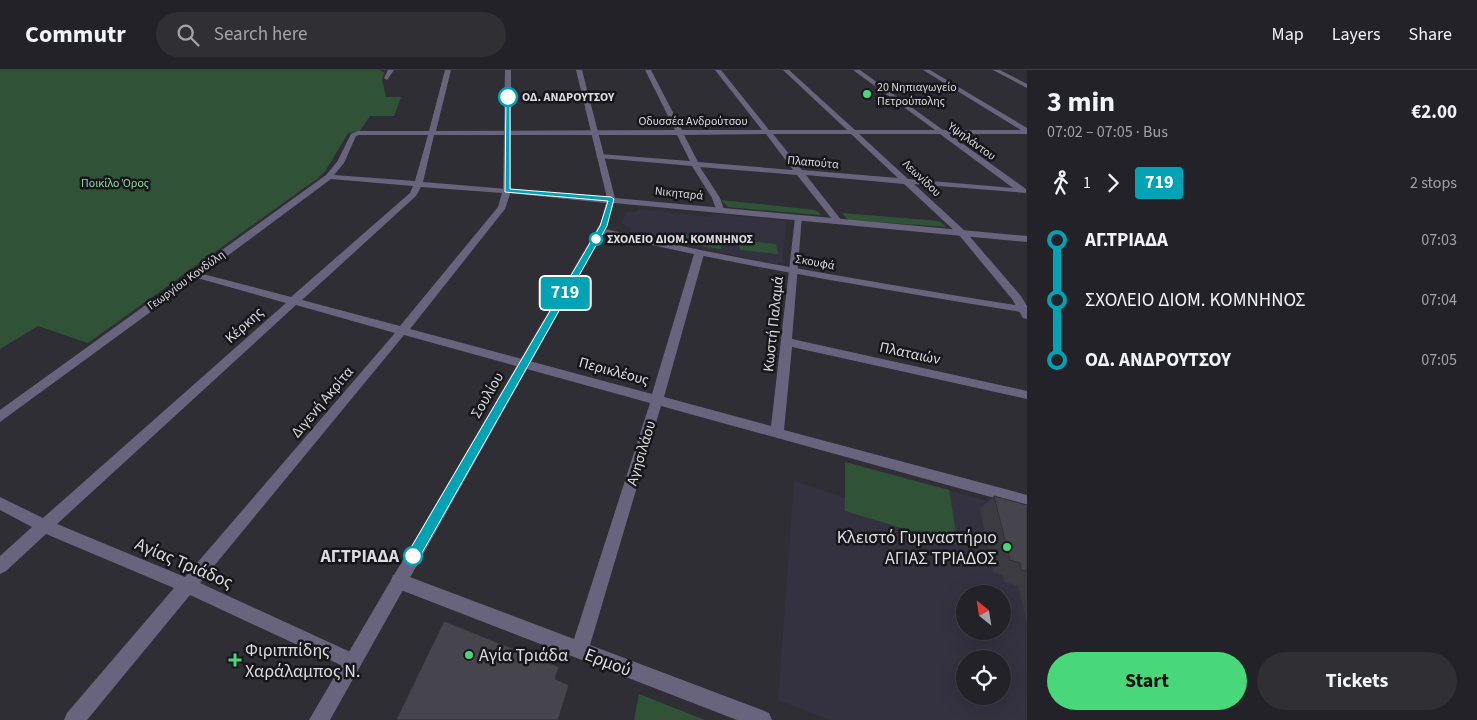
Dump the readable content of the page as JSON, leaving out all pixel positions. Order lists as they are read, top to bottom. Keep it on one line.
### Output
{"streets":{"street":["Οδυσσέα Ανδρούτσου","Υψηλάντου","Πλαπούτα","Λεωνίδου","Νικηταρά","Σκουφά","Γεωργίου Κονδύλη","Κωστή Παλαμά","Κέρκης","Πλαταιών","Περικλέους","Σουλίου","Διγενή Ακρίτα","Αγησιλάου","Αγίας Τριάδος","Ερμού"]},"crossings":[["Οδυσσέα Ανδρούτσου","Υψηλάντου"],["Οδυσσέα Ανδρούτσου","Λεωνίδου"],["Οδυσσέα Ανδρούτσου","Γεωργίου Κονδύλη"],["Οδυσσέα Ανδρούτσου","Κέρκης"],["Οδυσσέα Ανδρούτσου","Σουλίου"],["Οδυσσέα Ανδρούτσου","Διγενή Ακρίτα"],["Υψηλάντου","Πλαπούτα"],["Πλαπούτα","Λεωνίδου"],["Πλαπούτα","Σουλίου"],["Λεωνίδου","Νικηταρά"],["Λεωνίδου","Σκουφά"],["Νικηταρά","Γεωργίου Κονδύλη"],["Νικηταρά","Κωστή Παλαμά"],["Νικηταρά","Κέρκης"],["Νικηταρά","Σουλίου"],["Νικηταρά","Διγενή Ακρίτα"],["Σκουφά","Κωστή Παλαμά"],["Σκουφά","Σουλίου"],["Σκουφά","Αγησιλάου"],["Γεωργίου Κονδύλη","Περικλέους"],["Κωστή Παλαμά","Πλαταιών"],["Κωστή Παλαμά","Περικλέους"],["Κέρκης","Περικλέους"],["Κέρκης","Αγίας Τριάδος"],["Περικλέους","Σουλίου"],["Περικλέους","Διγενή Ακρίτα"],["Περικλέους","Αγησιλάου"],["Σουλίου","Αγίας Τριάδος"],["Σουλίου","Ερμού"],["Διγενή Ακρίτα","Αγίας Τριάδος"],["Αγησιλάου","Ερμού"]],"parks":["Ποικίλο Όρος"],"places":{"other":["20 Νηπιαγωγείο Πετρούπολης","ΟΔ. ΑΝΔΡΟΥΤΣΟΥ","ΣΧΟΛΕΙΟ ΔΙΟΜ. ΚΟΜΝΗΝΟΣ","Κλειστό Γυμναστήριο ΑΓΙΑΣ ΤΡΙΑΔΟΣ","ΑΓ.ΤΡΙΑΔΑ","Αγία Τριάδα"],"health":["Φιριππίδης Χαράλαμπος Ν."]},"lines":["bus line 719"],"north":"top left","page":{"header":"Commutr","search":"Search here","nav":["Map","Layers","Share"],"on_map":"719","heading":["3 min","07:02 – 07:05 · Bus","€2.00"],"legs":["1","719","2 stops"],"list":[{"name":"ΑΓ.ΤΡΙΑΔΑ","value":"07:03"},{"name":"ΣΧΟΛΕΙΟ ΔΙΟΜ. ΚΟΜΝΗΝΟΣ","value":"07:04"},{"name":"ΟΔ. ΑΝΔΡΟΥΤΣΟΥ","value":"07:05"}],"buttons":["Start","Tickets"]}}
